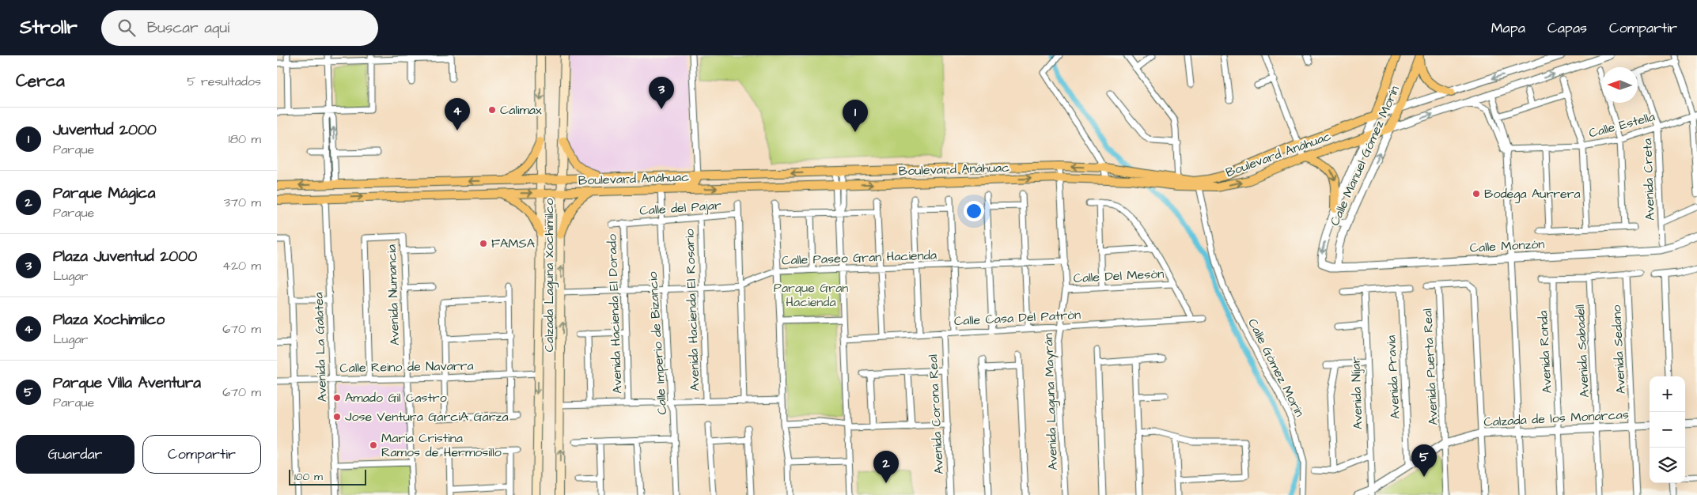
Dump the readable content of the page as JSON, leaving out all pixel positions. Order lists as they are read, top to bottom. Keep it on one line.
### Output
{"streets":{"main road":["Boulevard Anáhuac","Calle Manuel Gómez Morín","Calzada Laguna Xochimilco"],"street":["Calle Estella","Avenida Creta","Calle del Pajar","Calle Monzón","Calle Paseo Gran Hacienda","Calle Del Mesón","Avenida Numancia","Avenida Hacienda El Rosario","Avenida Hacienda El Dorado","Calle Casa Del Patrón","Calle Imperio de Bizancio","Avenida La Galatea","Avenida Sedano","Avenida Sabadell","Avenida Ronda","Calle Reino de Navarra","Avenida Puerta Real","Calle Gómez Morín","Avenida Pravia","Avenida Níjar","Avenida Laguna Mayrán","Avenida Corona Real","Calzada de los Monarcas"]},"crossings":[["Calle Estella","Avenida Creta"],["Boulevard Anáhuac","Calle Manuel Gómez Morín"],["Boulevard Anáhuac","Calzada Laguna Xochimilco"],["Boulevard Anáhuac","Calle Imperio de Bizancio"],["Boulevard Anáhuac","Avenida La Galatea"],["Boulevard Anáhuac","Calle Gómez Morín"],["Boulevard Anáhuac","Avenida Laguna Mayrán"],["Calle Manuel Gómez Morín","Calle Monzón"],["Calle del Pajar","Avenida Hacienda El Rosario"],["Calle del Pajar","Avenida Hacienda El Dorado"],["Calle del Pajar","Calle Imperio de Bizancio"],["Calle Paseo Gran Hacienda","Calzada Laguna Xochimilco"],["Calle Paseo Gran Hacienda","Avenida Hacienda El Rosario"],["Calle Paseo Gran Hacienda","Avenida Hacienda El Dorado"],["Calle Paseo Gran Hacienda","Calle Imperio de Bizancio"],["Calle Paseo Gran Hacienda","Avenida Laguna Mayrán"],["Calzada Laguna Xochimilco","Calle Reino de Navarra"],["Calle Del Mesón","Avenida Laguna Mayrán"],["Avenida Numancia","Calle Reino de Navarra"],["Calle Casa Del Patrón","Avenida Laguna Mayrán"],["Calle Casa Del Patrón","Avenida Corona Real"],["Avenida La Galatea","Calle Reino de Navarra"],["Avenida Sedano","Calzada de los Monarcas"],["Avenida Sabadell","Calzada de los Monarcas"],["Avenida Ronda","Calzada de los Monarcas"],["Avenida Puerta Real","Calzada de los Monarcas"],["Avenida Pravia","Calzada de los Monarcas"],["Avenida Níjar","Calzada de los Monarcas"]],"parks":["Parque Gran Hacienda"],"places":["Calimax","Bodega Aurrera","FAMSA","Amado Gil Castro","Jose Ventura GarciA Garza","Maria Cristina Ramos de Hermosillo"],"scale_bar":"100 m","north":"left","page":{"header":"Strollr","search":"Buscar aquí","nav":["Mapa","Capas","Compartir"],"heading":["Cerca","5 resultados"],"pins":["3","4","1","5","2"],"list":[{"mark":"1","name":"Juventud 2000","note":"Parque","value":"180 m"},{"mark":"2","name":"Parque Mágica","note":"Parque","value":"370 m"},{"mark":"3","name":"Plaza Juventud 2000","note":"Lugar","value":"420 m"},{"mark":"4","name":"Plaza Xochimilco","note":"Lugar","value":"670 m"},{"mark":"5","name":"Parque Villa Aventura","note":"Parque","value":"670 m"}],"map_buttons":["+","−"],"buttons":["Guardar","Compartir"],"scale":"100 m"}}
